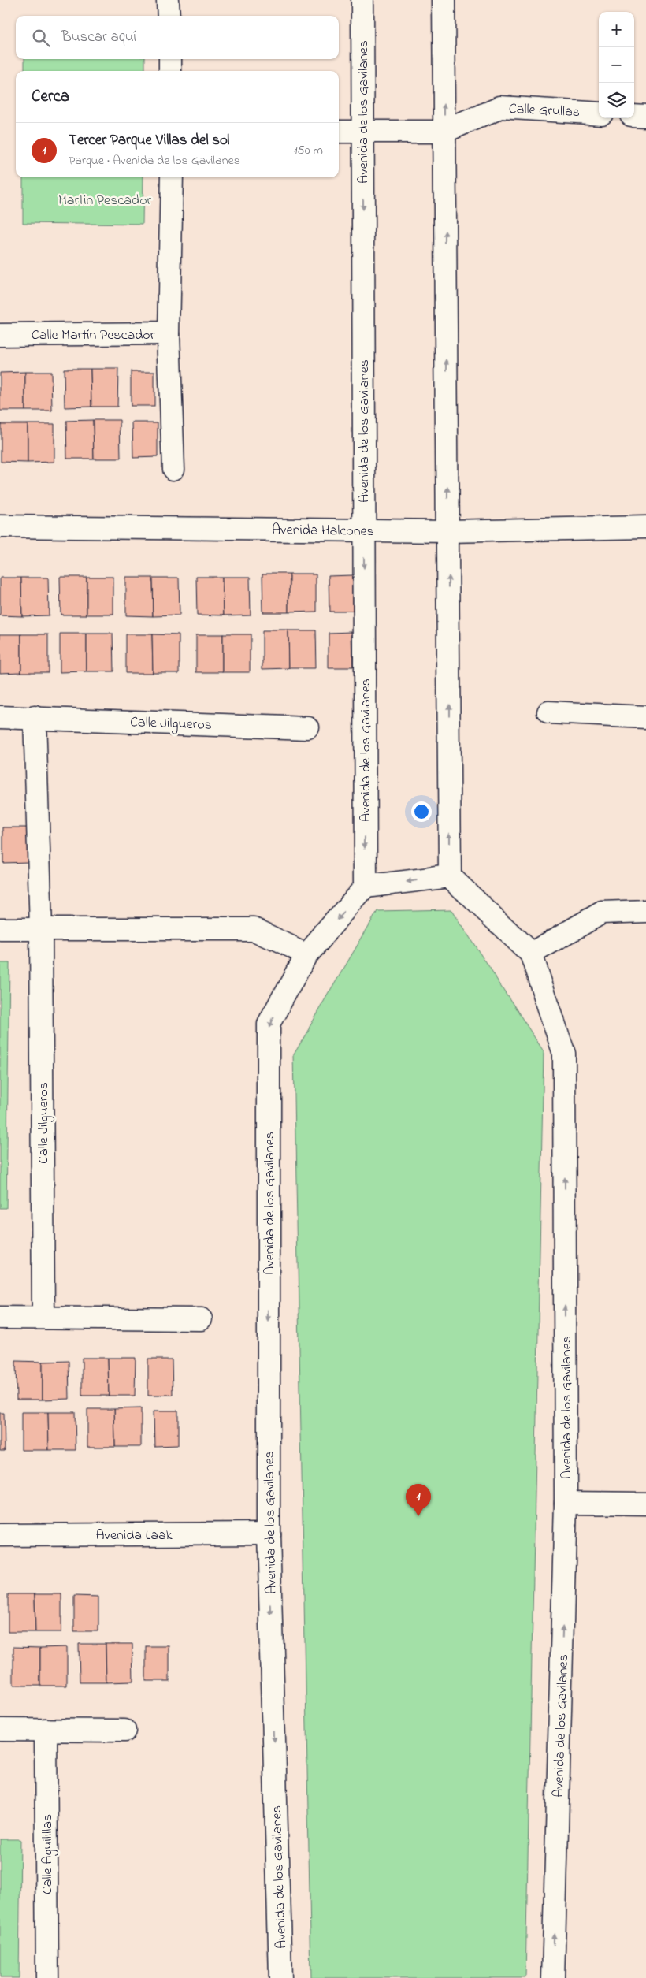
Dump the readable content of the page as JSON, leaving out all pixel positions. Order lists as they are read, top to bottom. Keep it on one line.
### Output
{"streets":{"street":["Calle Grullas","Avenida de los Gavilanes","Calle Martín Pescador","Avenida Halcones","Calle Jilgueros","Avenida Laak","Calle Aguilillas"]},"crossings":[["Avenida de los Gavilanes","Avenida Halcones"],["Avenida de los Gavilanes","Avenida Laak"]],"parks":["Martin Pescador"],"page":{"map_buttons":["+","−"],"search":"Buscar aquí","heading":"Cerca","list":[{"mark":"1","name":"Tercer Parque Villas del sol","note":"Parque · Avenida de los Gavilanes","value":"150 m"}],"pins":"1"}}
